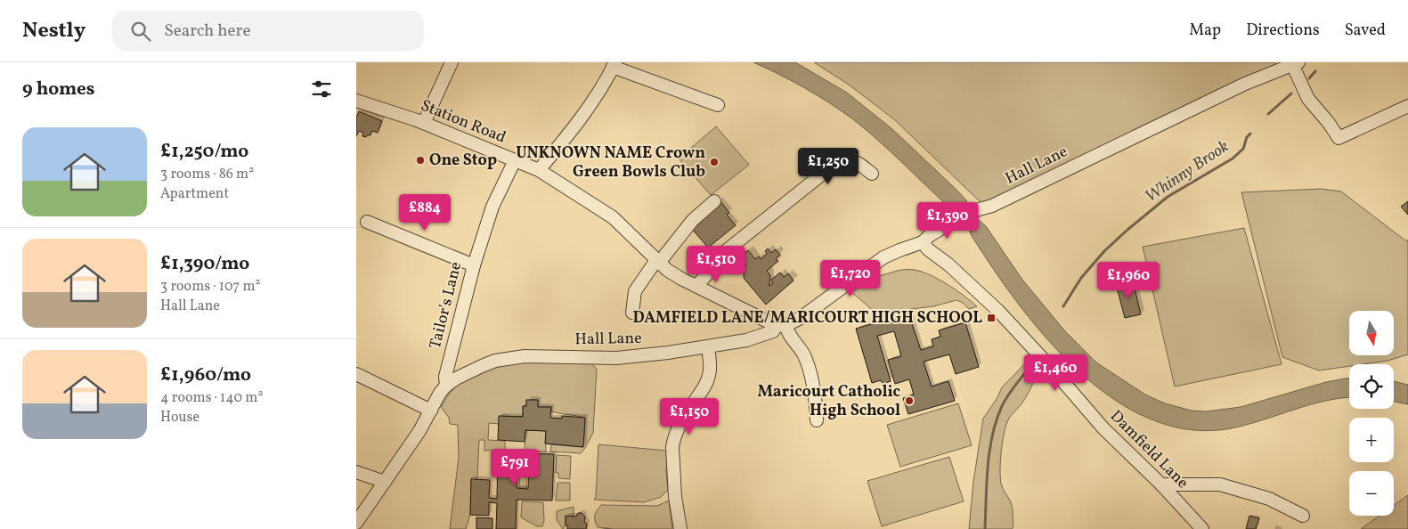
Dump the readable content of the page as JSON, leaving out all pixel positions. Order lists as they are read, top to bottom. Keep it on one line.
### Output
{"streets":{"street":["Station Road","Hall Lane","Tailor's Lane","Damfield Lane"]},"crossings":[["Station Road","Hall Lane"],["Station Road","Tailor's Lane"],["Hall Lane","Tailor's Lane"],["Hall Lane","Damfield Lane"]],"water":["Whinny Brook"],"places":{"other":["One Stop","UNKNOWN NAME Crown Green Bowls Club","Maricourt Catholic High School"],"transit":["DAMFIELD LANE/MARICOURT HIGH SCHOOL"]},"north":"bottom","page":{"header":"Nestly","search":"Search here","nav":["Map","Directions","Saved"],"heading":"9 homes","list":[{"name":"£1,250/mo","note":"3 rooms · 86 m² · Apartment"},{"name":"£1,390/mo","note":"3 rooms · 107 m² · Hall Lane"},{"name":"£1,960/mo","note":"4 rooms · 140 m² · House"}],"price":["£1,250","£884","£1,390","£1,510","£1,720","£1,960","£1,460","£1,150","£791"],"map_buttons":["+","−"]}}
